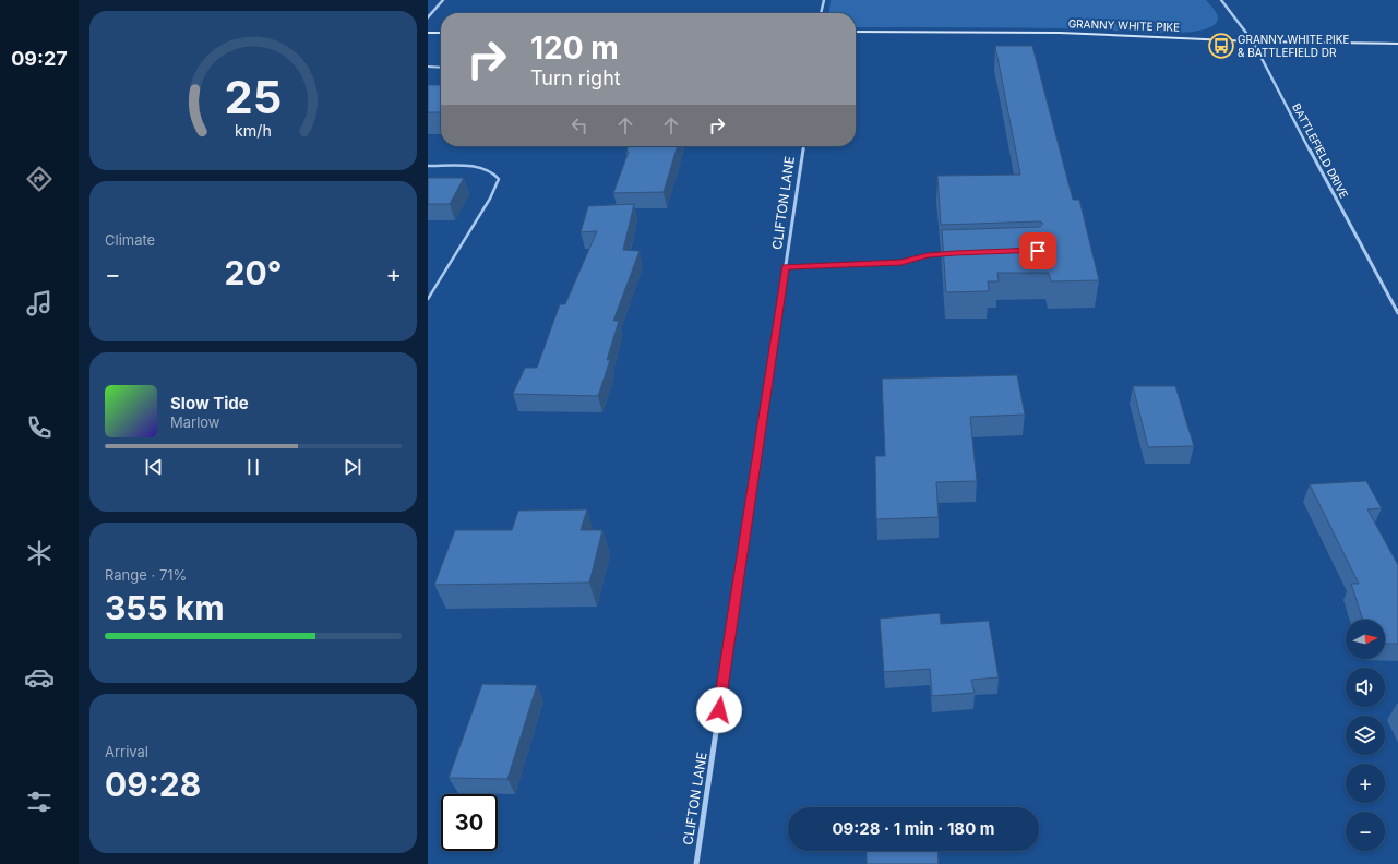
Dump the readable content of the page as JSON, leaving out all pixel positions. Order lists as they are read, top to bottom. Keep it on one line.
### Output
{"streets":{"main road":["GRANNY WHITE PIKE"],"street":["BATTLEFIELD DRIVE","CLIFTON LANE"]},"crossings":[["GRANNY WHITE PIKE","BATTLEFIELD DRIVE"]],"places":{"bus stop":["GRANNY WHITE PIKE & BATTLEFIELD DR"]},"north":"right","page":{"tabs":"09:27","turn":["120 m","Turn right"],"tile":["Climate",["Range · 71%","355 km"],["Arrival","09:28"]],"heat":["−","20°","+"],"song":["Slow Tide","Marlow"],"map_buttons":["+","−"],"limit":"30","trip":"09:28 · 1 min · 180 m","gauge":["25","km/h"]}}
